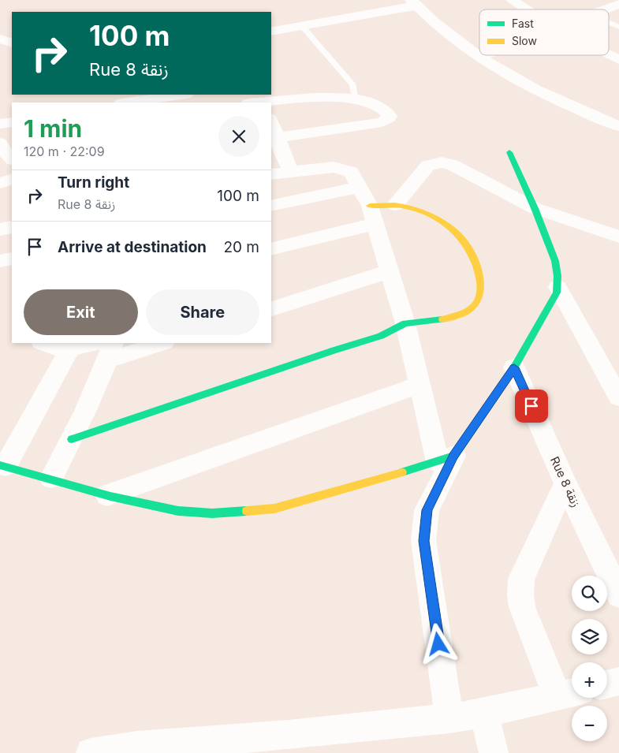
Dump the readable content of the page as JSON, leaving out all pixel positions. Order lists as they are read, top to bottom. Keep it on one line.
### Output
{"streets":{"street":["Rue 8 زنقة"]},"legend":["Fast","Slow"],"page":{"turn":["100 m","Rue 8 زنقة"],"heading":["1 min","120 m · 22:09"],"list":[{"name":"Turn right","note":"Rue 8 زنقة","value":"100 m"},{"name":"Arrive at destination","value":"20 m"}],"buttons":["Exit","Share"],"map_buttons":["+","−"]}}
